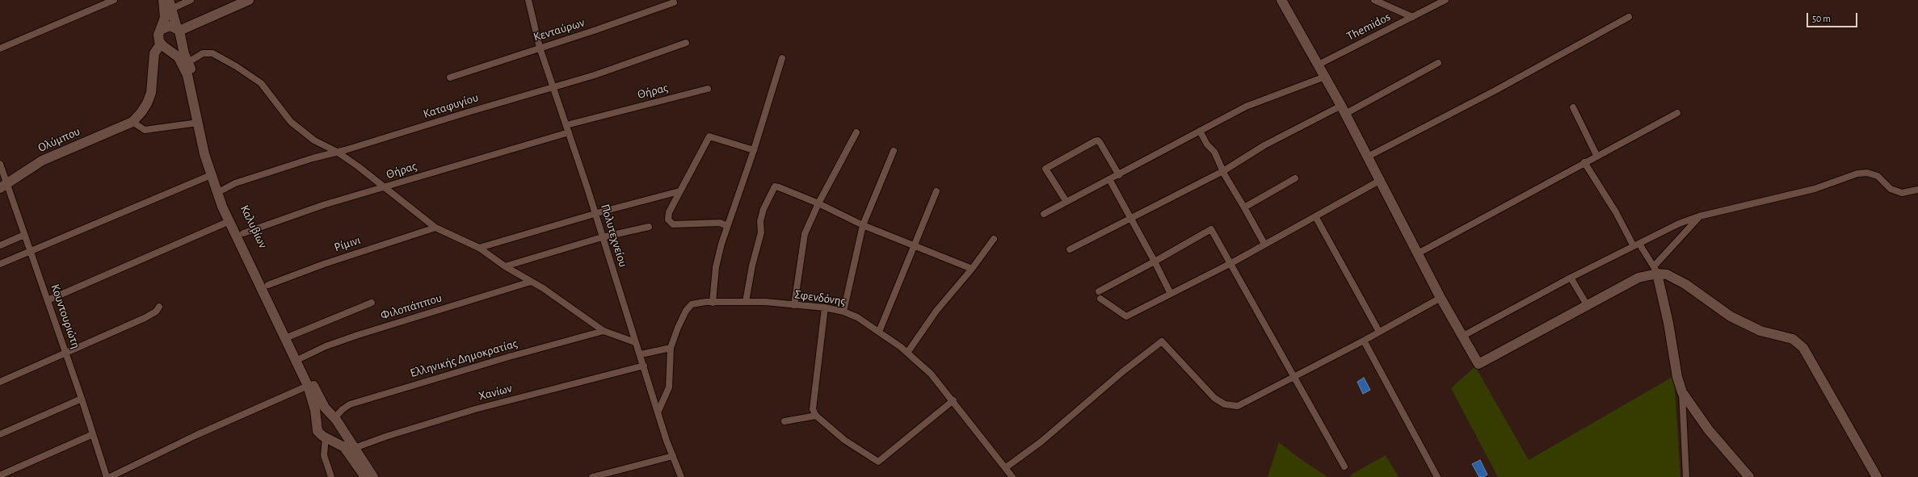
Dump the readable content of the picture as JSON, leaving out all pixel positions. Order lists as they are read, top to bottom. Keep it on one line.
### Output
{"streets":{"street":["Themidos","Κενταύρων","Θήρας","Καταφυγίου","Ολύμπου","Καλυβίων","Πολυτεχνείου","Ρίμινι","Σφενδόνης","Φιλοπάππου","Κουντουριώτη","Ελληνικής Δημοκρατίας","Χανίων"]},"crossings":[["Κενταύρων","Πολυτεχνείου"],["Θήρας","Καλυβίων"],["Θήρας","Πολυτεχνείου"],["Καταφυγίου","Καλυβίων"],["Καταφυγίου","Πολυτεχνείου"],["Ολύμπου","Κουντουριώτη"],["Καλυβίων","Ρίμινι"],["Καλυβίων","Φιλοπάππου"],["Καλυβίων","Ελληνικής Δημοκρατίας"],["Καλυβίων","Χανίων"],["Πολυτεχνείου","Χανίων"]],"scale_bar":"50 m"}
